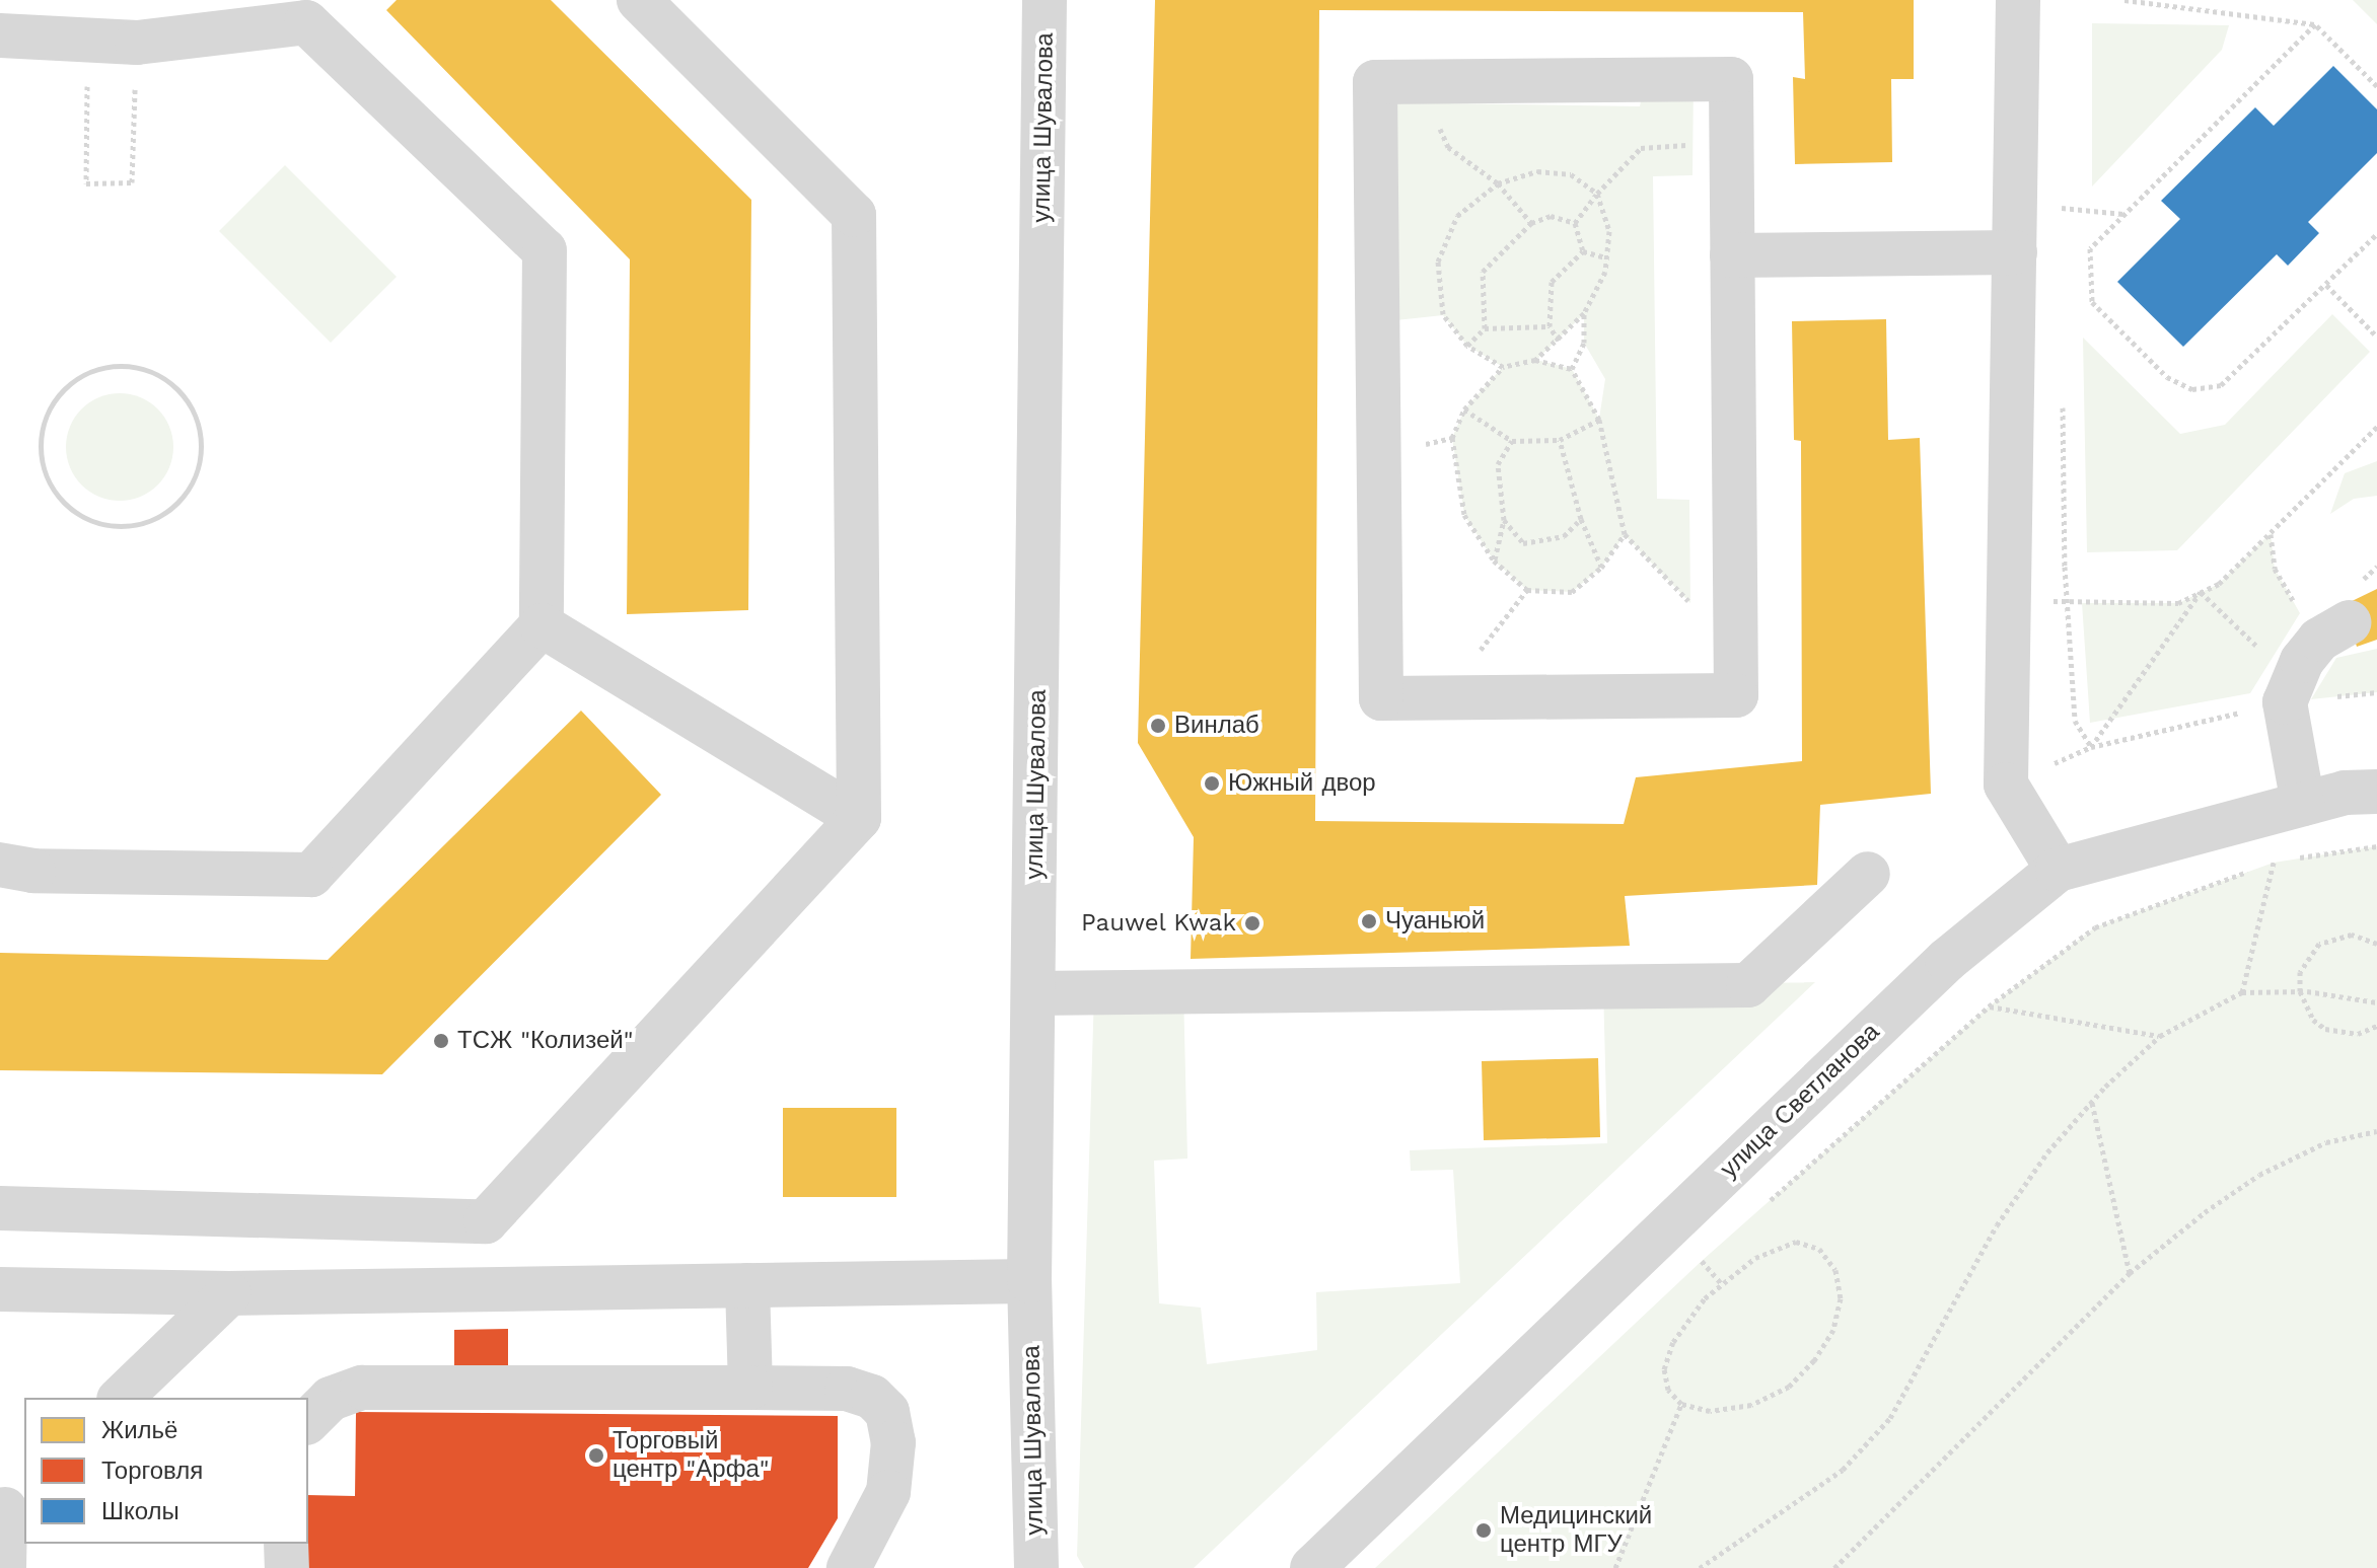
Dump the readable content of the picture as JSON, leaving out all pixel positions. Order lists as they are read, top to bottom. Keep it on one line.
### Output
{"streets":{"street":["улица Шувалова","улица Светланова"]},"places":["Винлаб","Южный двор","Чуаньюй","Pauwel Kwak","ТСЖ \"Колизей\"","Торговый центр \"Арфа\"","Медицинский центр МГУ"],"legend":["Жильё","Торговля","Школы"]}
